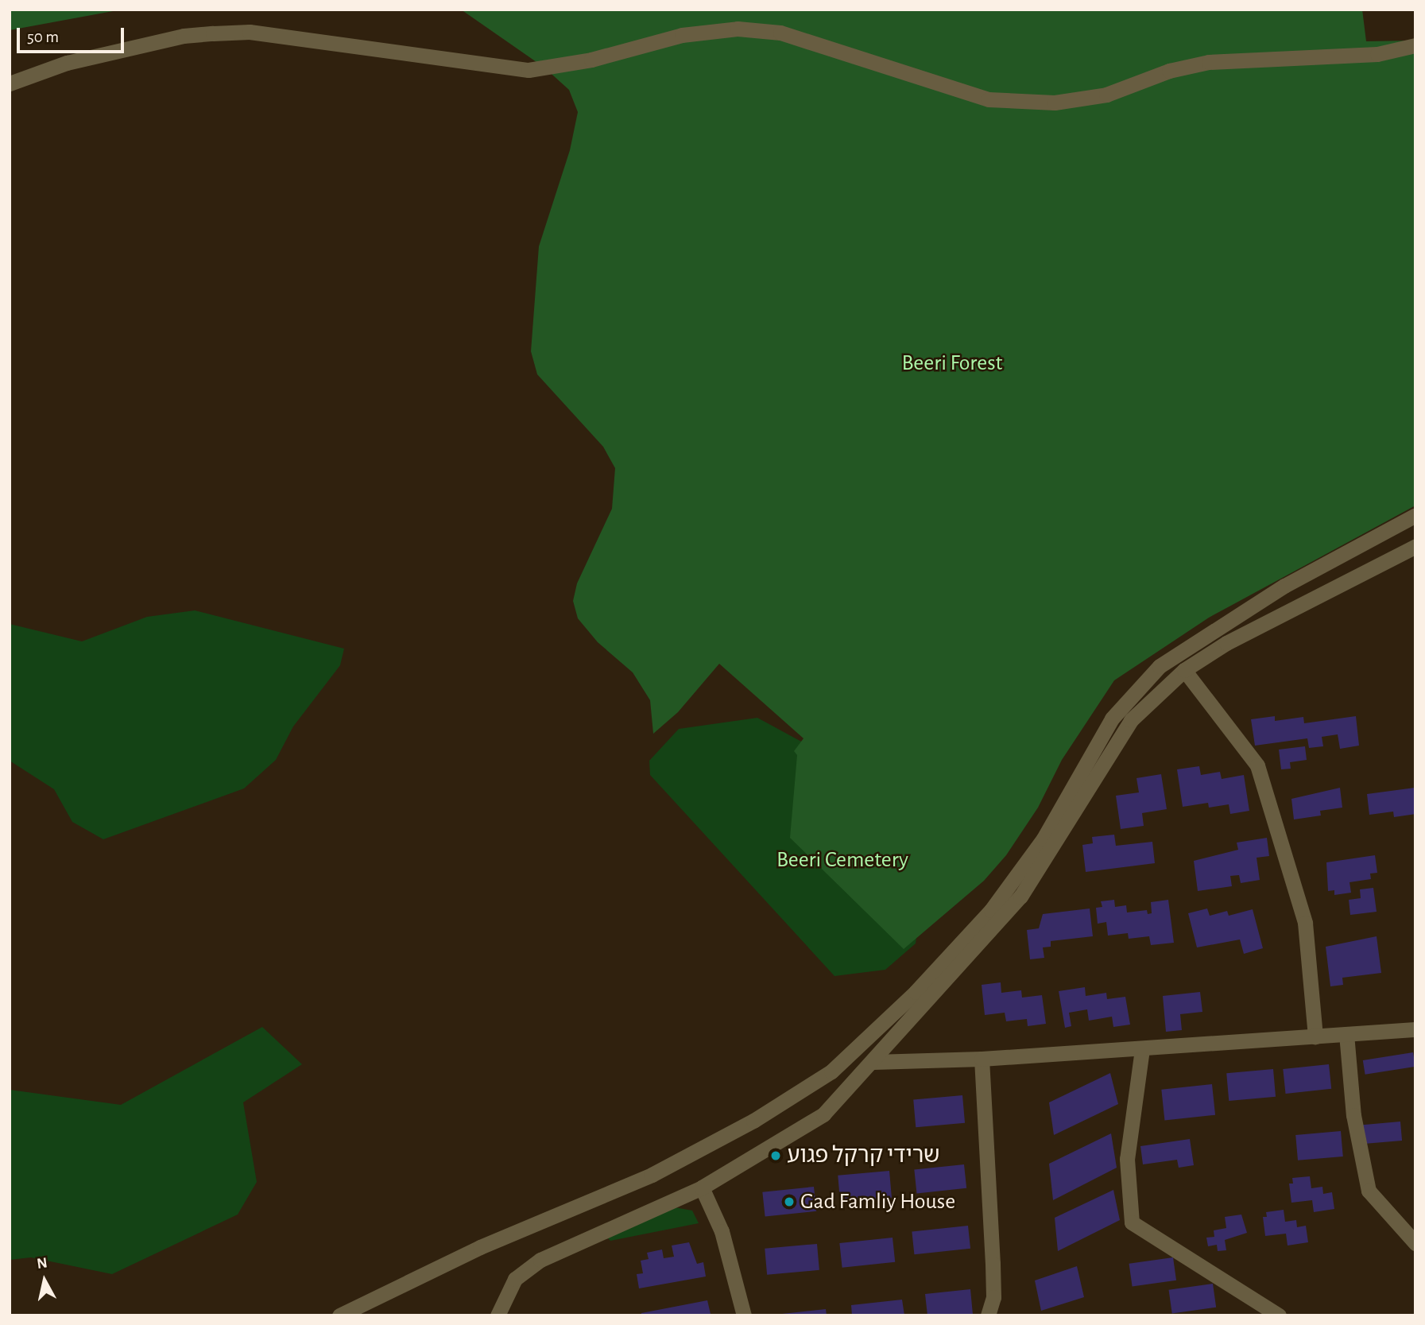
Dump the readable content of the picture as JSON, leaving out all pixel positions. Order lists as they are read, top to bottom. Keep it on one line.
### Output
{"parks":["Beeri Forest","Beeri Cemetery"],"places":["שרידי קרקל פגוע","Gad Famliy House"],"scale_bar":"50 m","north":"top"}
